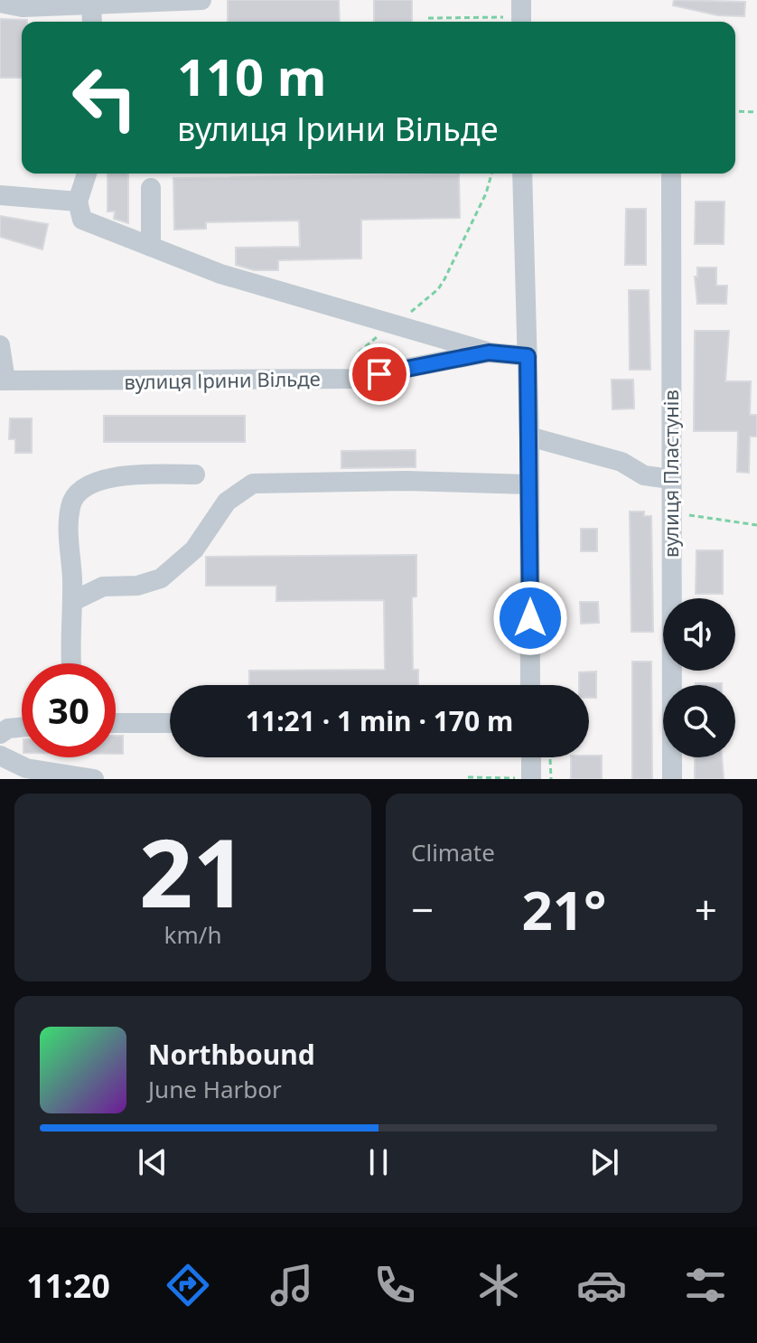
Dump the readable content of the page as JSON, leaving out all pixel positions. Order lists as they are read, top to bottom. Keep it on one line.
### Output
{"streets":{"street":["вулиця Ірини Вільде","вулиця Пластунів"]},"page":{"turn":["110 m","вулиця Ірини Вільде"],"limit":"30","trip":"11:21 · 1 min · 170 m","tile":[["21","km/h"],"Climate"],"heat":["−","21°","+"],"song":["Northbound","June Harbor"],"tabs":"11:20"}}
